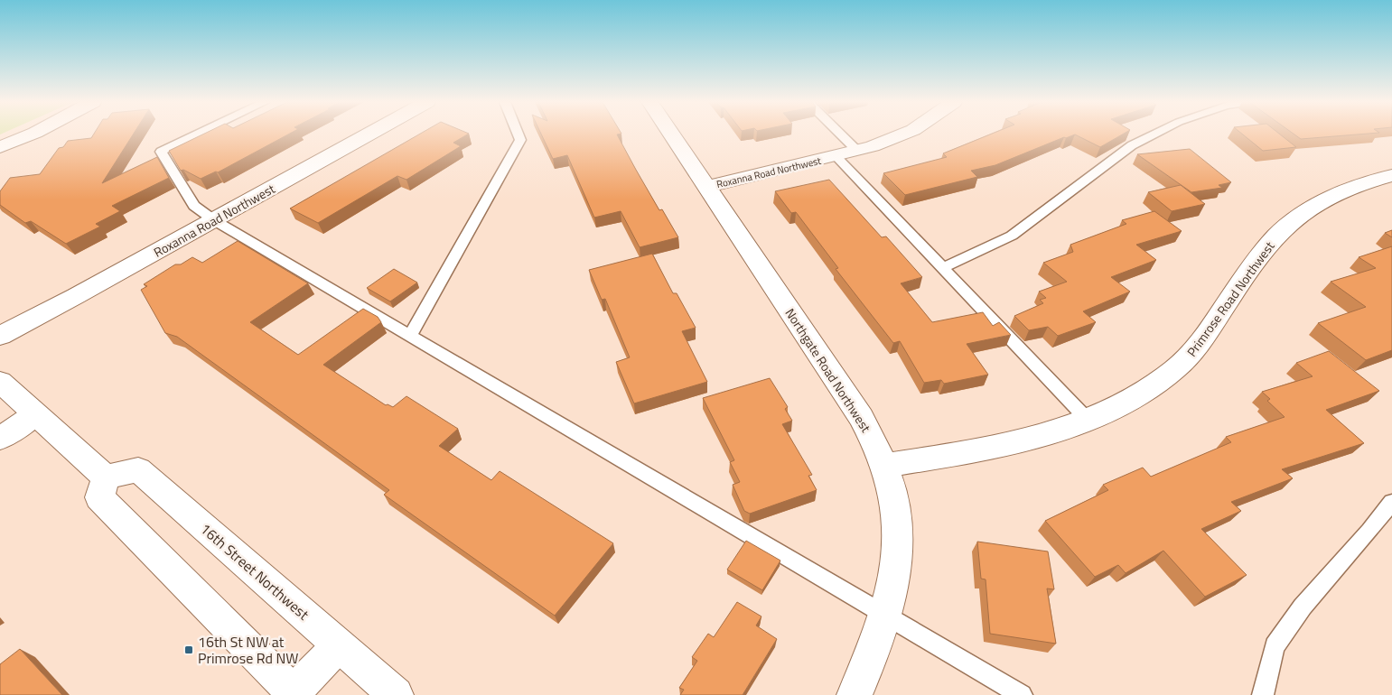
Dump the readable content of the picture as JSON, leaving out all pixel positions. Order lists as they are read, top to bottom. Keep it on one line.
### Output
{"streets":{"street":["Roxanna Road Northwest","Primrose Road Northwest","Northgate Road Northwest","16th Street Northwest"]},"crossings":[["Roxanna Road Northwest","Northgate Road Northwest"],["Primrose Road Northwest","Northgate Road Northwest"]],"places":{"transit":["16th St NW at Primrose Rd NW"]}}
